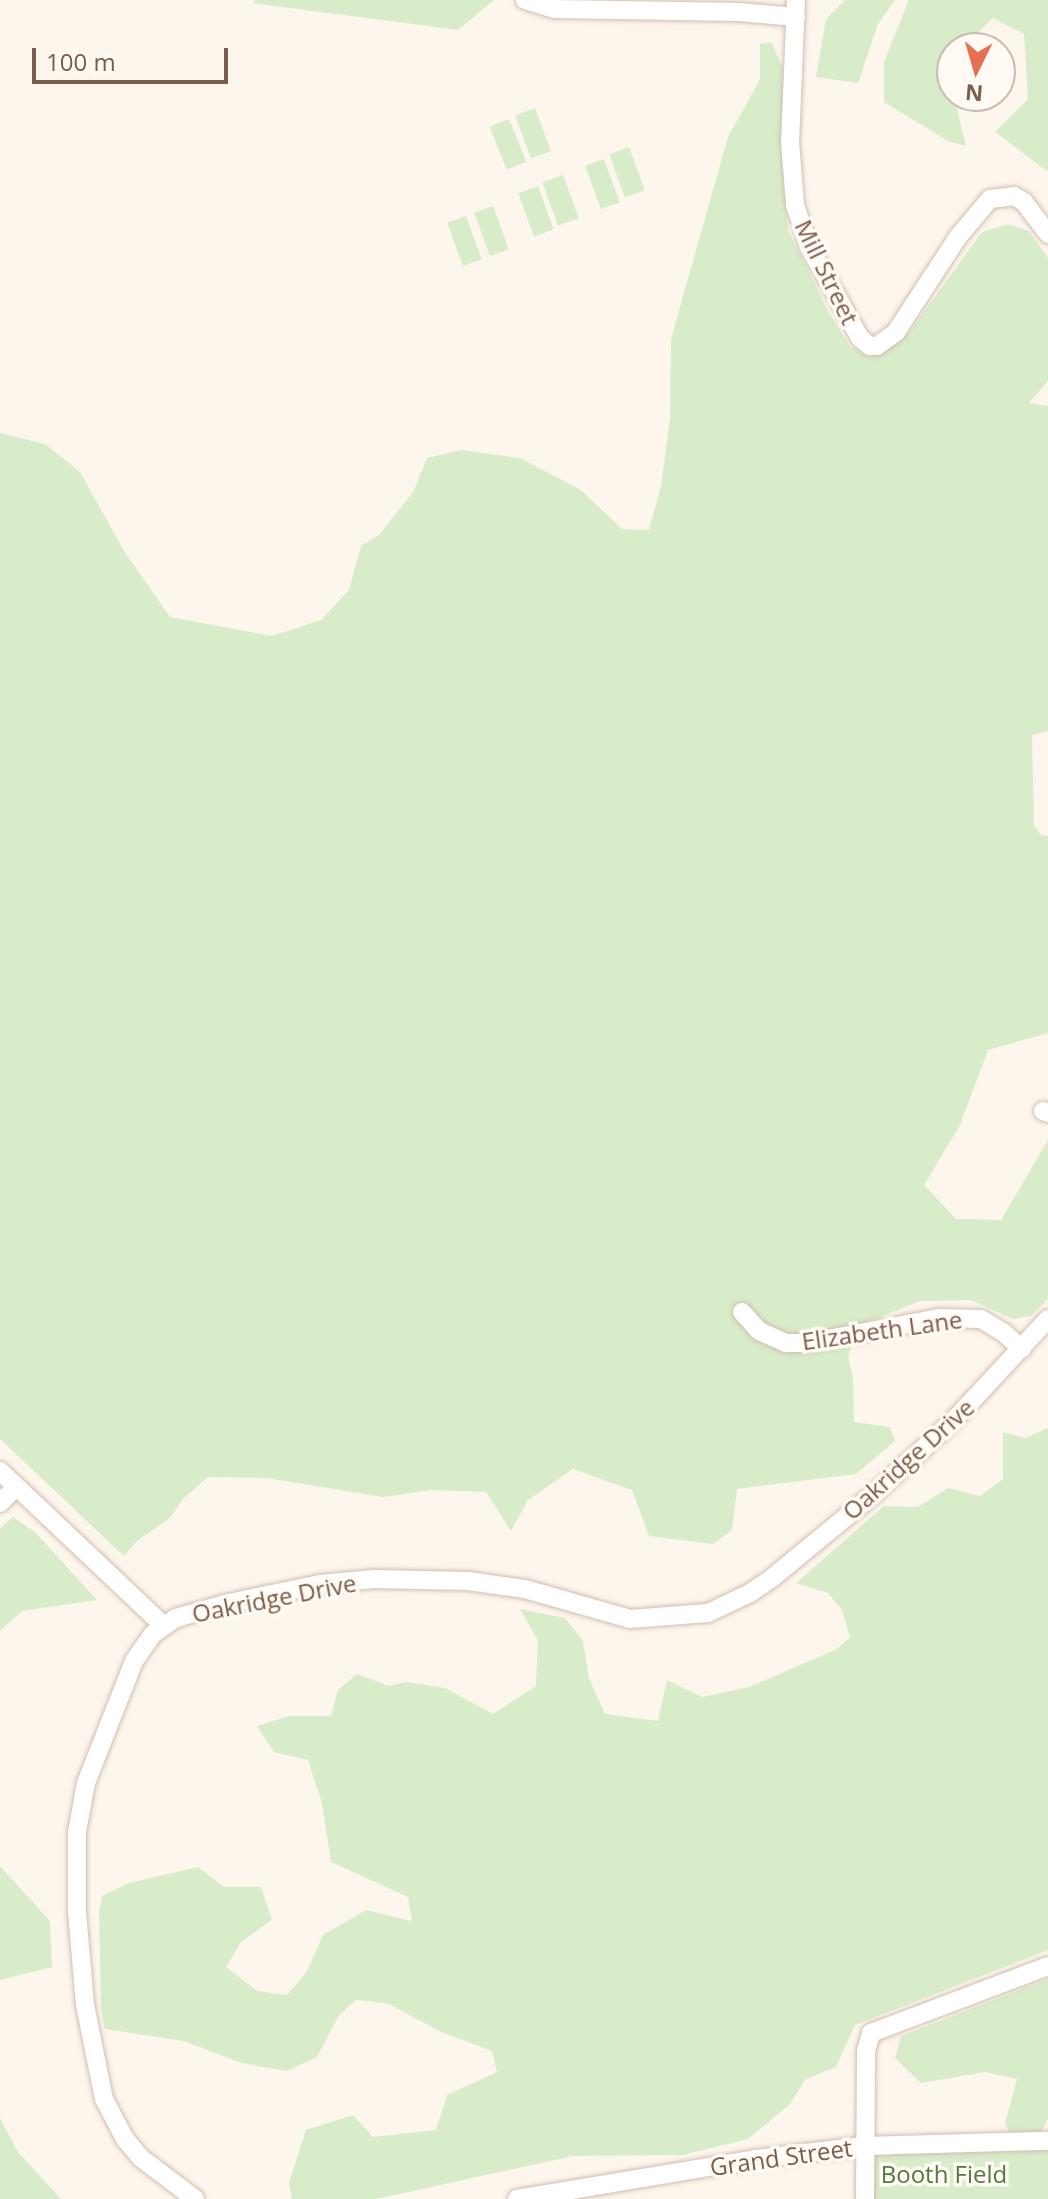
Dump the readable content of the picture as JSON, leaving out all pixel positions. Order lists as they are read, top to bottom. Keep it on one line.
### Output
{"streets":{"street":["Mill Street","Elizabeth Lane","Oakridge Drive","Grand Street"]},"crossings":[["Elizabeth Lane","Oakridge Drive"]],"parks":["Booth Field"],"scale_bar":"100 m","north":"bottom"}
